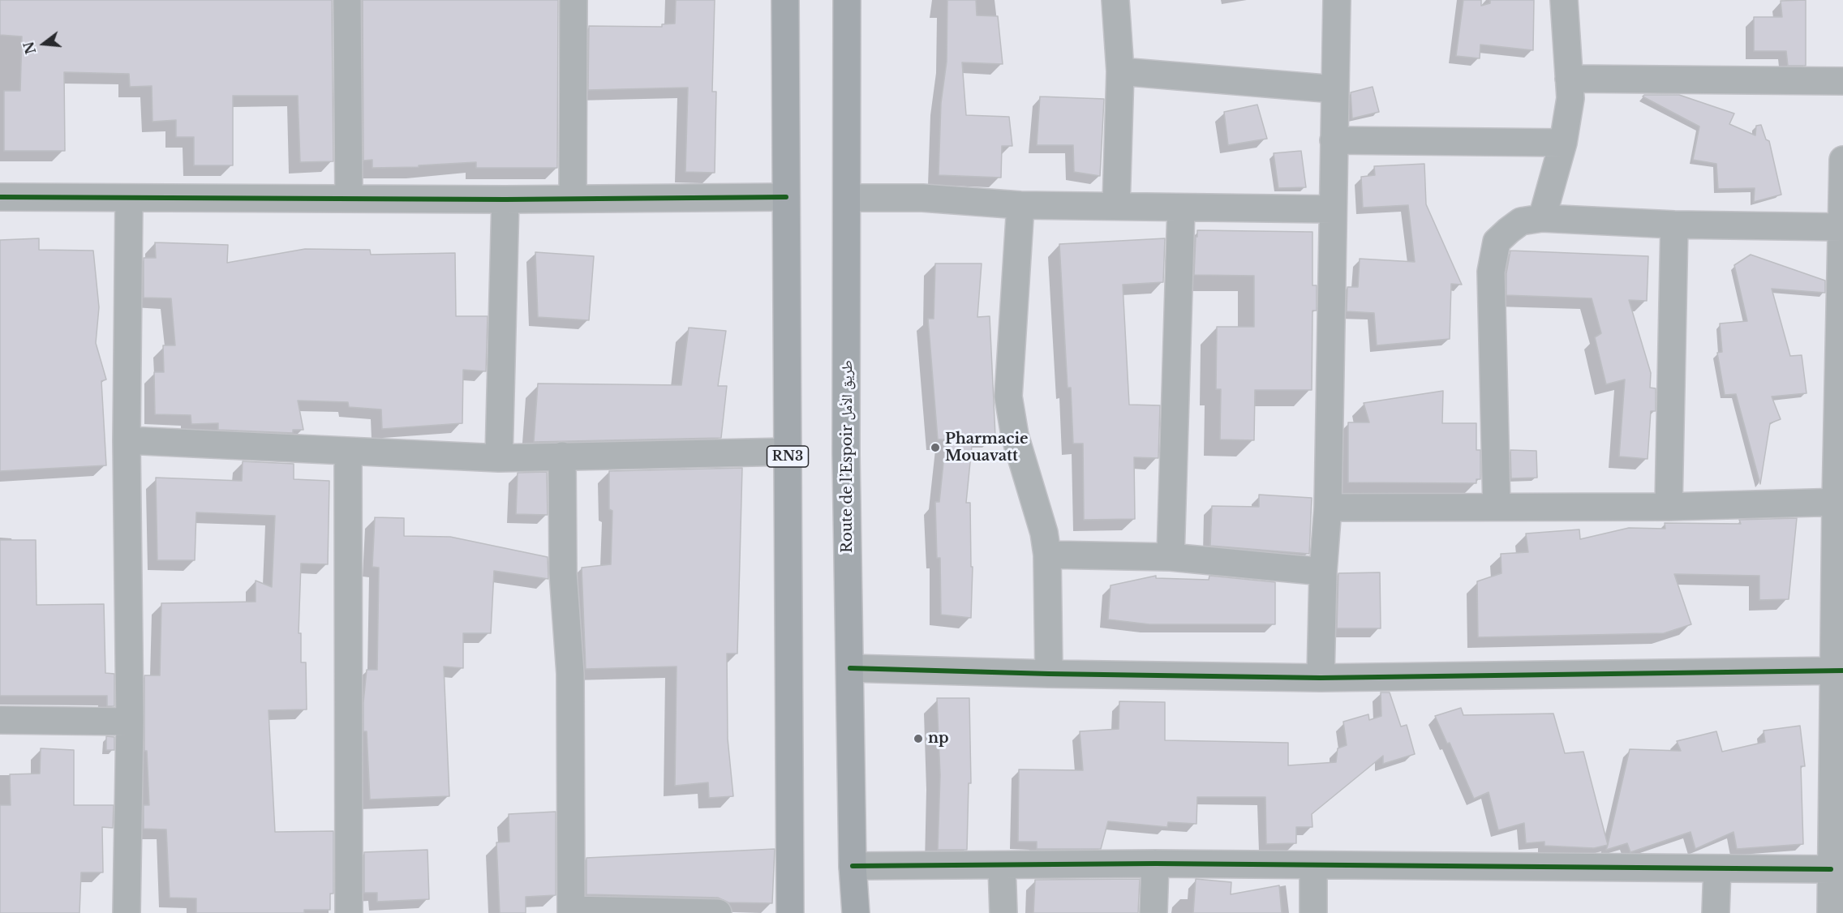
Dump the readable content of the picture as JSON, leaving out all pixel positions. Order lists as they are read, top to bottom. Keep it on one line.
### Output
{"streets":{"highway":["RN3","Route de l’Espoir طريق الأمل"]},"places":["Pharmacie Mouavatt","np"],"north":"left"}
